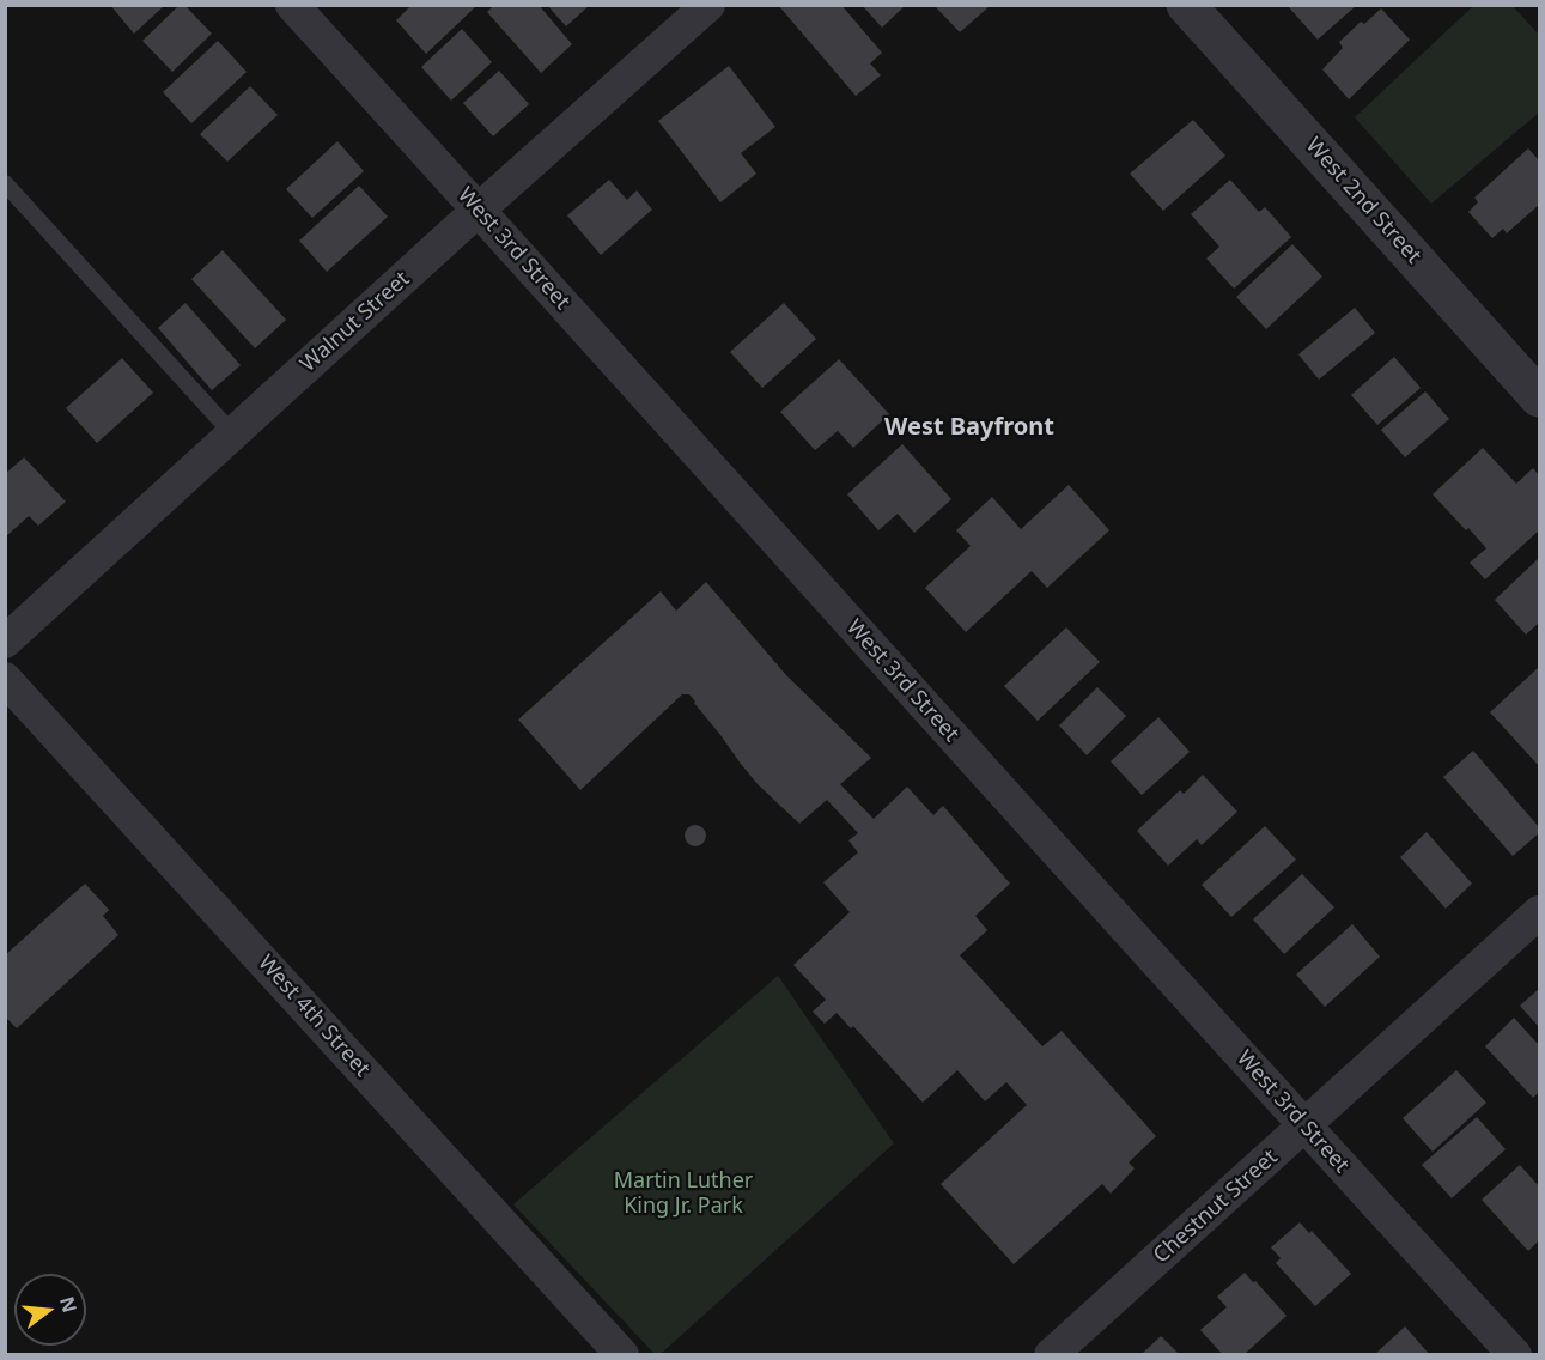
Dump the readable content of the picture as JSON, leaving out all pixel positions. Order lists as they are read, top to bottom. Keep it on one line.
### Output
{"streets":{"street":["West 2nd Street","West 3rd Street","Walnut Street","West 4th Street","Chestnut Street"]},"crossings":[["West 3rd Street","Walnut Street"],["West 3rd Street","Chestnut Street"]],"districts":["West Bayfront"],"parks":["Martin Luther King Jr. Park"],"north":"right"}
